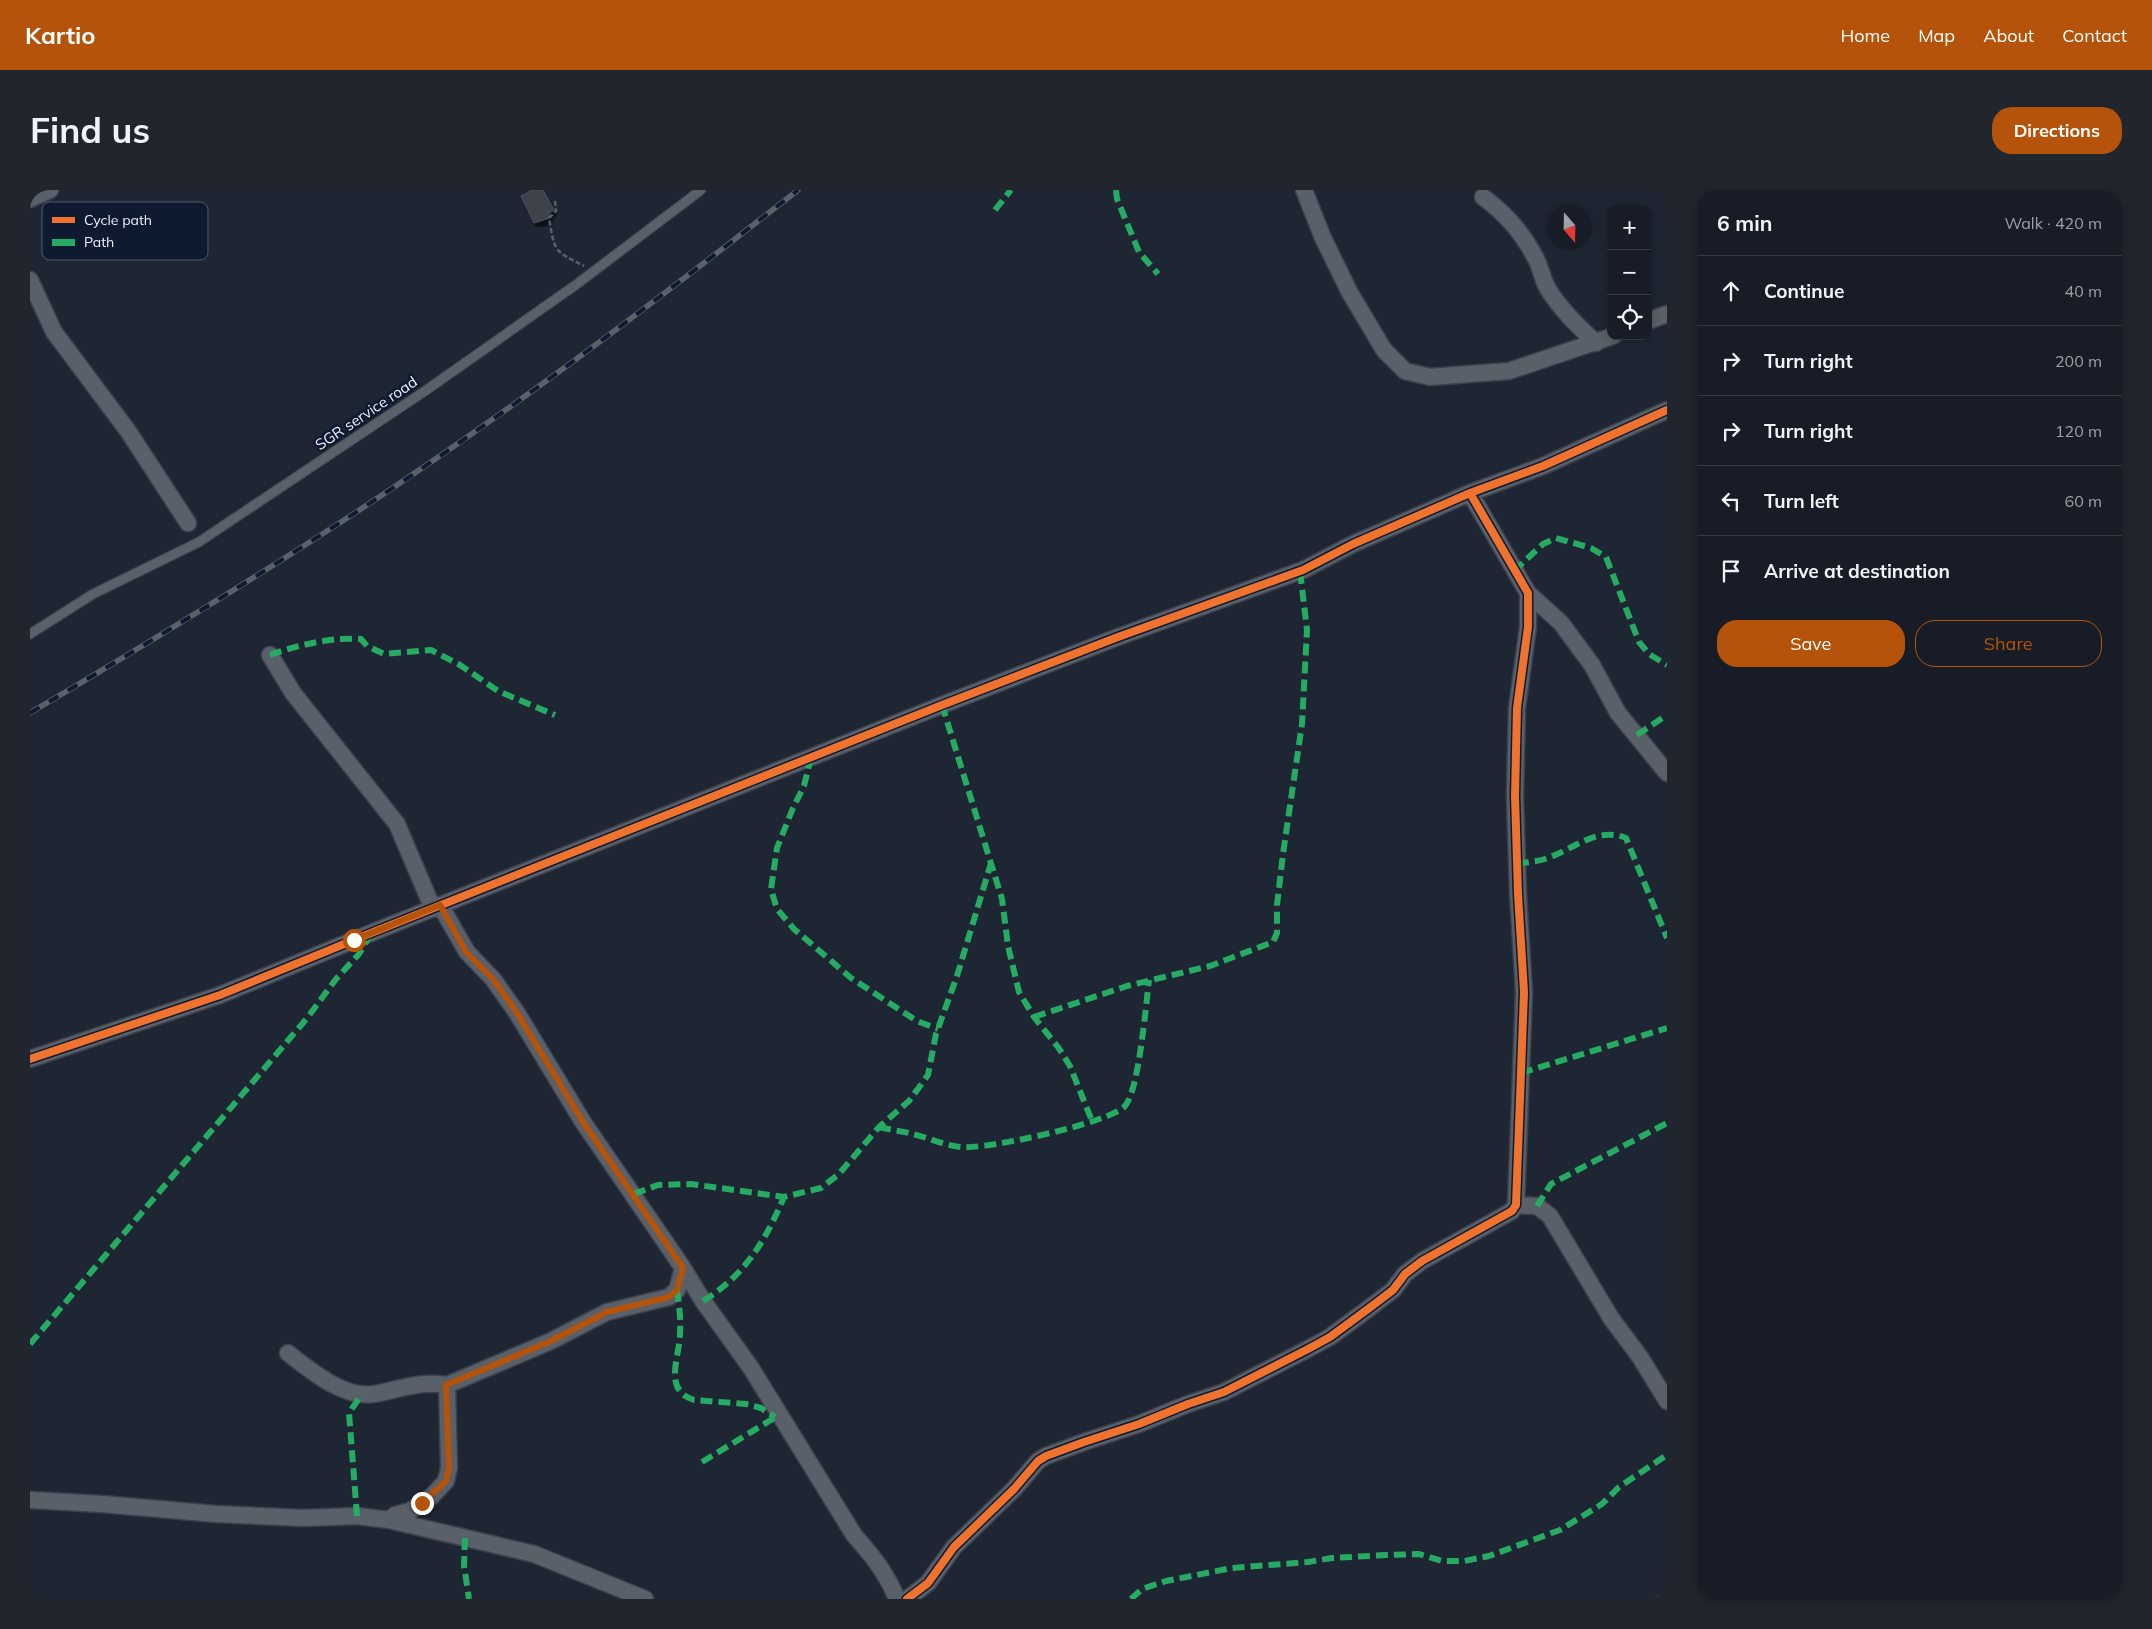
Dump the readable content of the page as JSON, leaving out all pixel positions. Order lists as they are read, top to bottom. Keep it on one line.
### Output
{"streets":{"lane":["SGR service road"]},"legend":["Cycle path","Path"],"north":"bottom","page":{"header":"Kartio","nav":["Home","Map","About","Contact"],"buttons":["Directions",["Save","Share"]],"title":"Find us","heading":["6 min","Walk · 420 m"],"map_buttons":["+","−"],"list":[["Continue","40 m"],["Turn right","200 m"],["Turn right","120 m"],["Turn left","60 m"],"Arrive at destination"]}}
